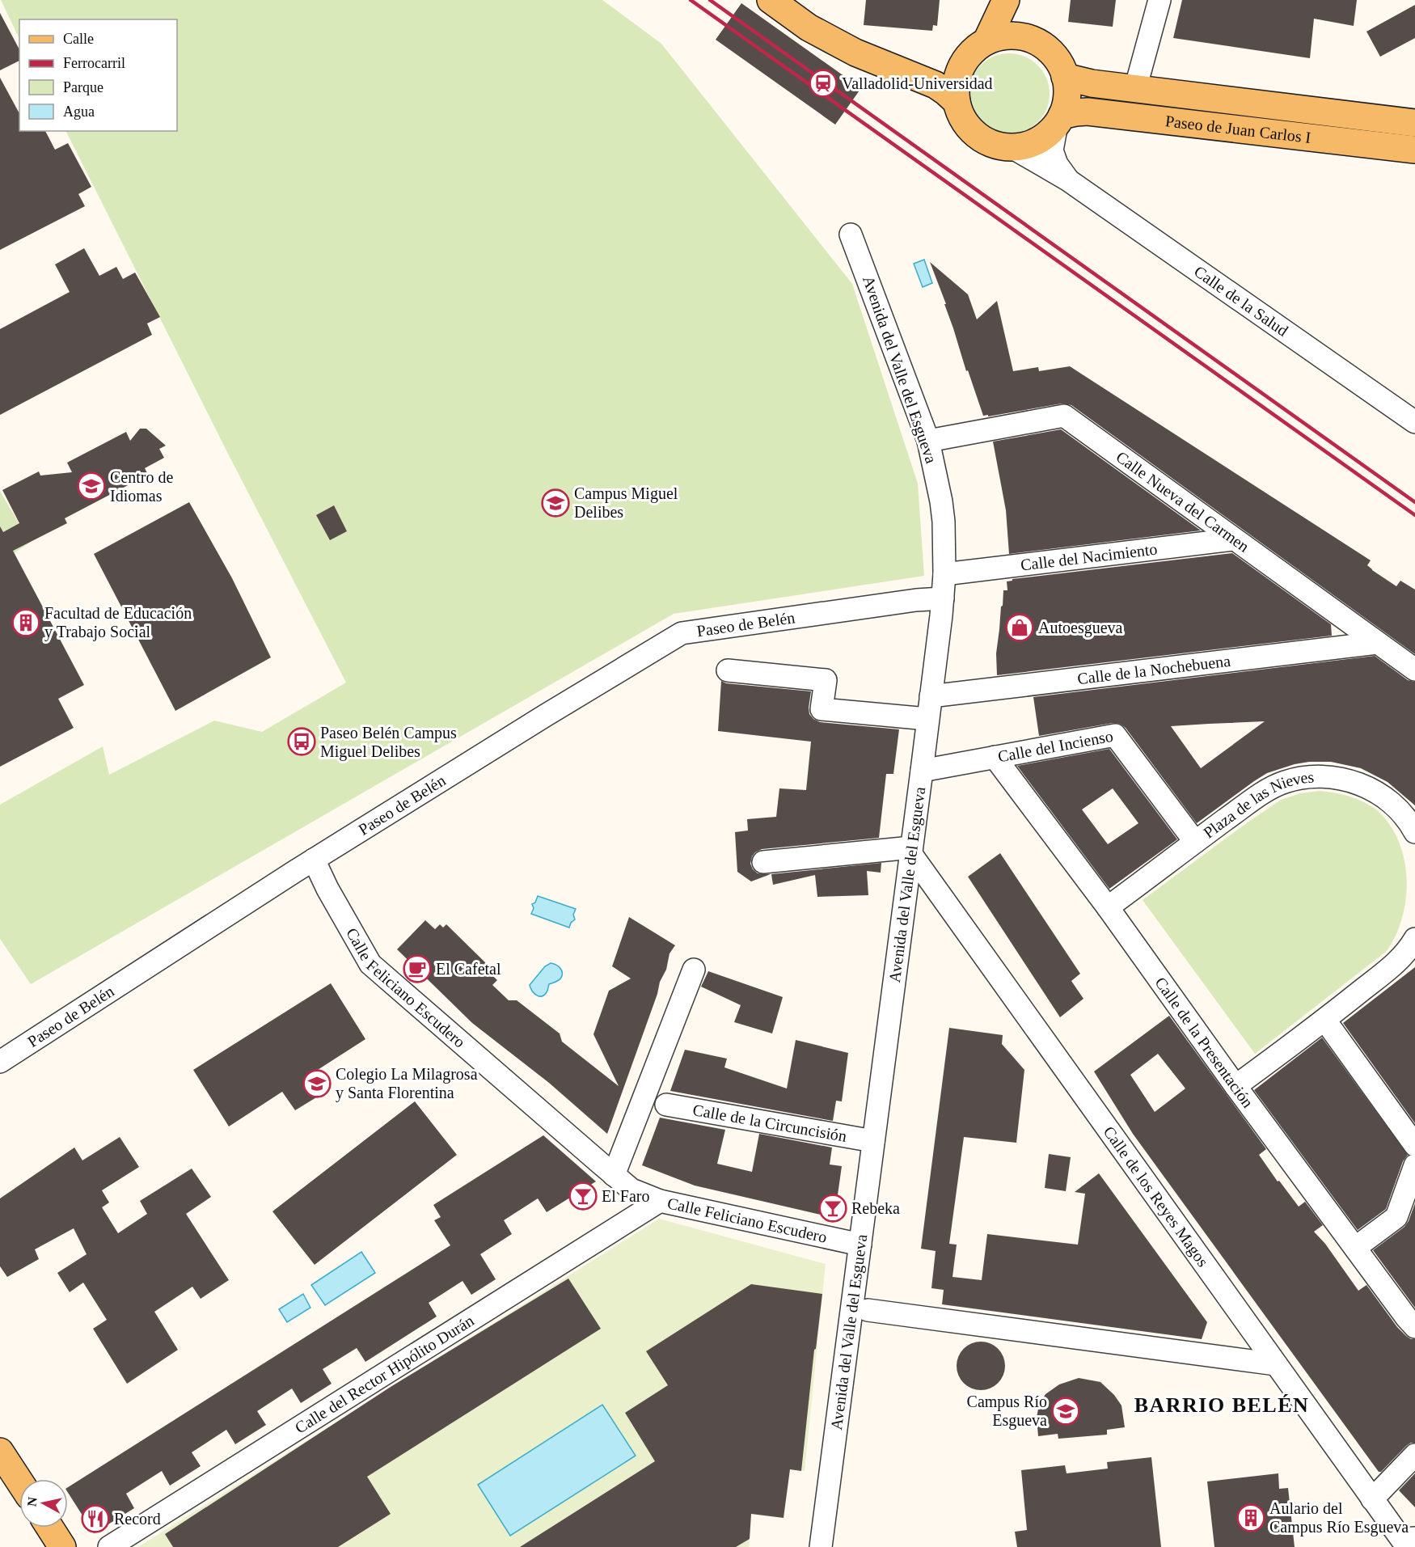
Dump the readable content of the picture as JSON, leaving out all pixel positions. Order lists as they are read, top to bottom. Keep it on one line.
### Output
{"streets":{"main road":["Paseo de Juan Carlos I"],"street":["Calle de la Salud","Avenida del Valle del Esgueva","Calle Nueva del Carmen","Calle del Nacimiento","Paseo de Belén","Calle de la Nochebuena","Calle del Incienso","Plaza de las Nieves","Calle Feliciano Escudero","Calle de la Presentación","Calle de la Circuncisión","Calle de los Reyes Magos","Calle del Rector Hipólito Durán"]},"crossings":[["Paseo de Juan Carlos I","Calle de la Salud"],["Avenida del Valle del Esgueva","Calle Nueva del Carmen"],["Avenida del Valle del Esgueva","Calle del Nacimiento"],["Avenida del Valle del Esgueva","Paseo de Belén"],["Avenida del Valle del Esgueva","Calle de la Nochebuena"],["Avenida del Valle del Esgueva","Calle del Incienso"],["Avenida del Valle del Esgueva","Calle Feliciano Escudero"],["Avenida del Valle del Esgueva","Calle de la Circuncisión"],["Avenida del Valle del Esgueva","Calle de los Reyes Magos"],["Calle Nueva del Carmen","Calle del Nacimiento"],["Calle Nueva del Carmen","Calle de la Nochebuena"],["Paseo de Belén","Calle Feliciano Escudero"],["Calle del Incienso","Plaza de las Nieves"],["Calle del Incienso","Calle de la Presentación"],["Plaza de las Nieves","Calle de la Presentación"],["Calle Feliciano Escudero","Calle del Rector Hipólito Durán"]],"districts":["BARRIO BELÉN"],"places":{"station":["Valladolid-Universidad"],"school or university":["Centro de Idiomas","Campus Miguel Delibes","Colegio La Milagrosa y Santa Florentina","Campus Río Esgueva"],"building":["Facultad de Educación y Trabajo Social","Aulario del Campus Río Esgueva"],"shop":["Autoesgueva"],"bus stop":["Paseo Belén Campus Miguel Delibes"],"cafe":["El Cafetal"],"bar":["El Faro","Rebeka"],"restaurant":["Record"]},"legend":["Calle","Ferrocarril","Parque","Agua"],"north":"left"}
